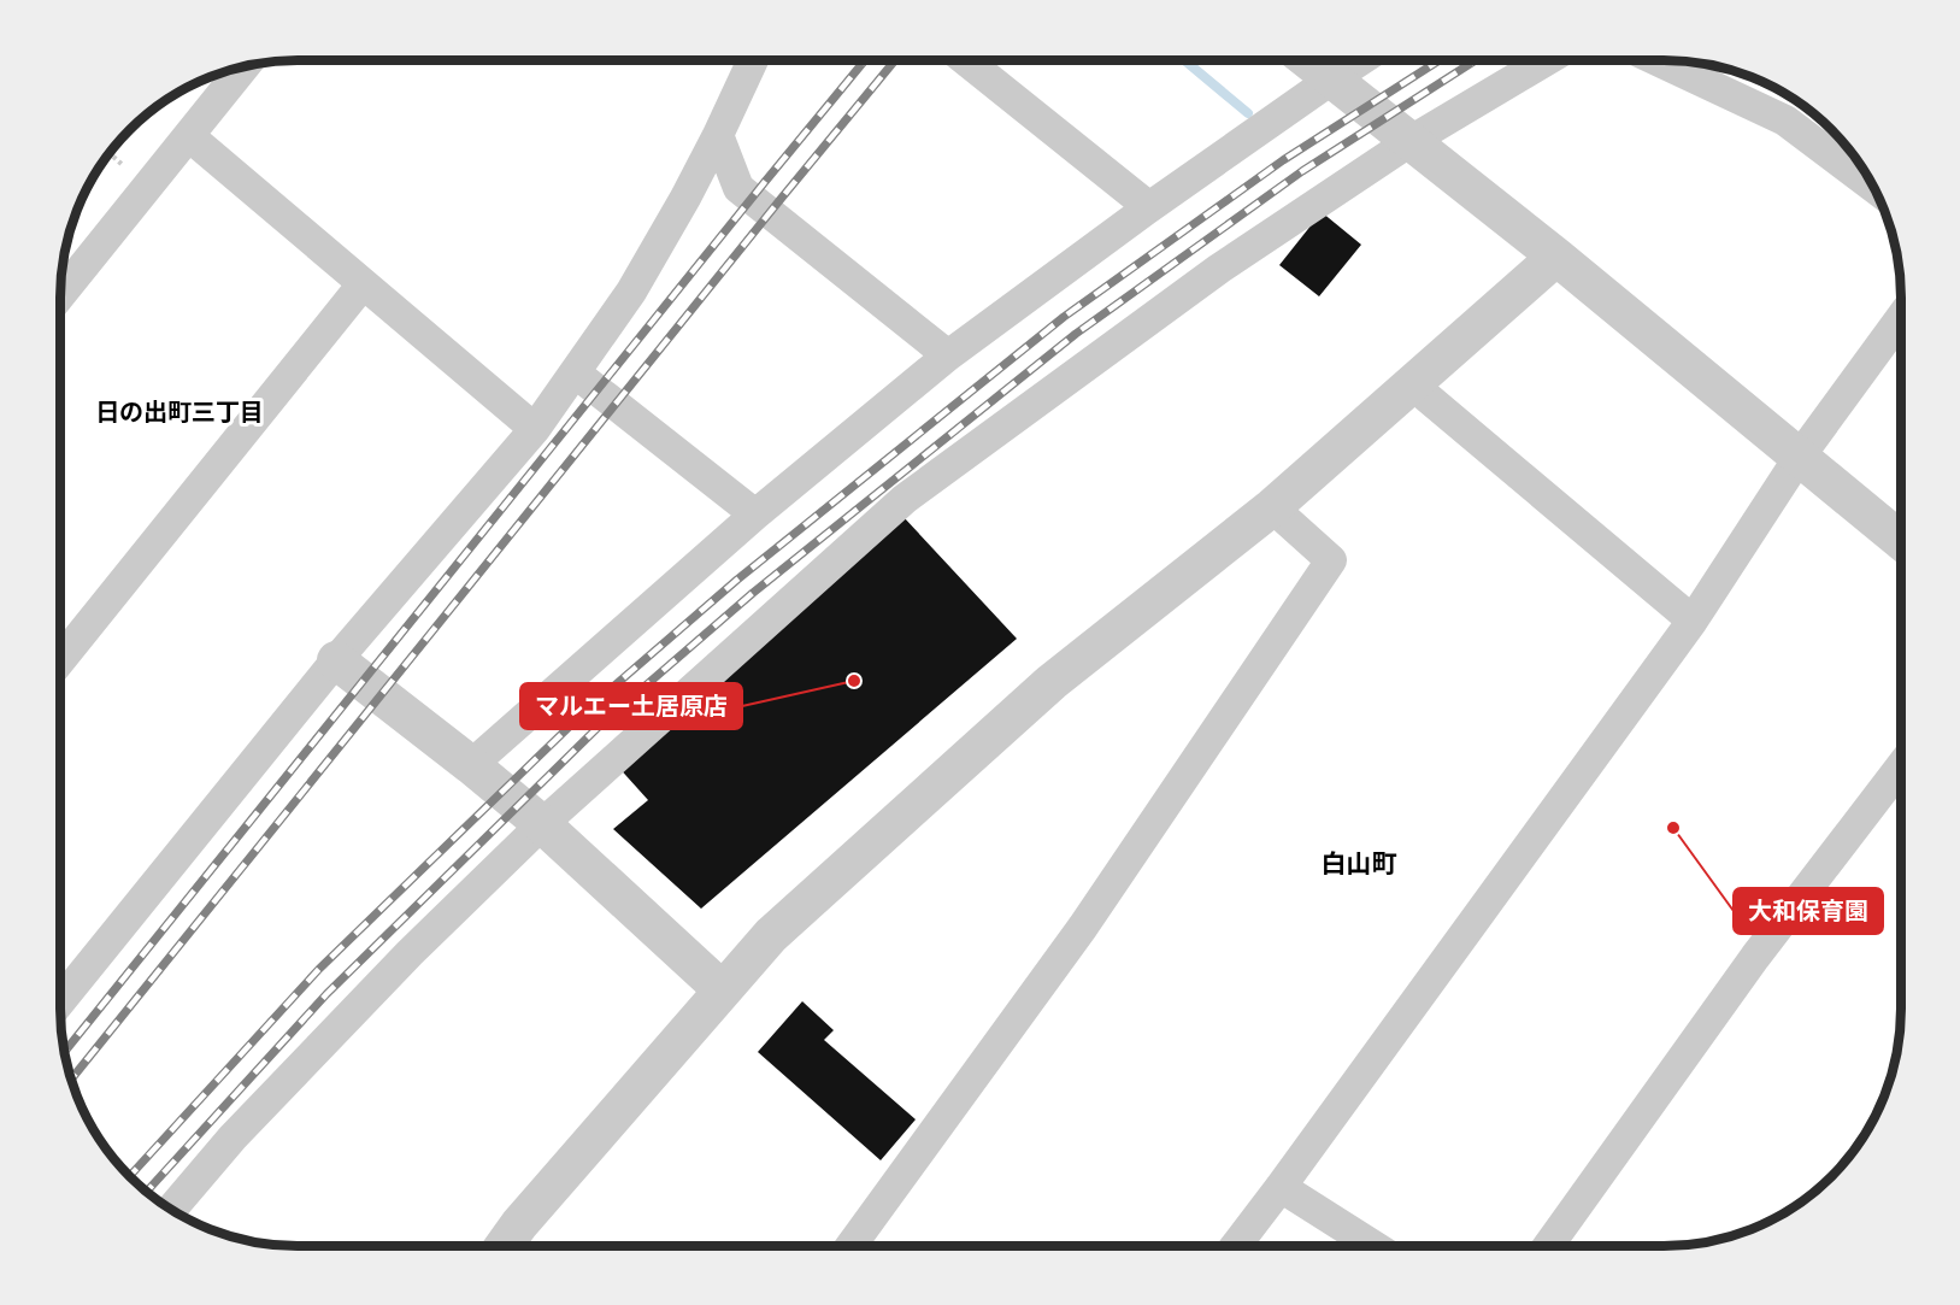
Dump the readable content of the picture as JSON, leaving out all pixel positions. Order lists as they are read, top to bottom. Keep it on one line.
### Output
{"districts":["日の出町三丁目","白山町"],"places":["マルエー土居原店","大和保育園"]}
